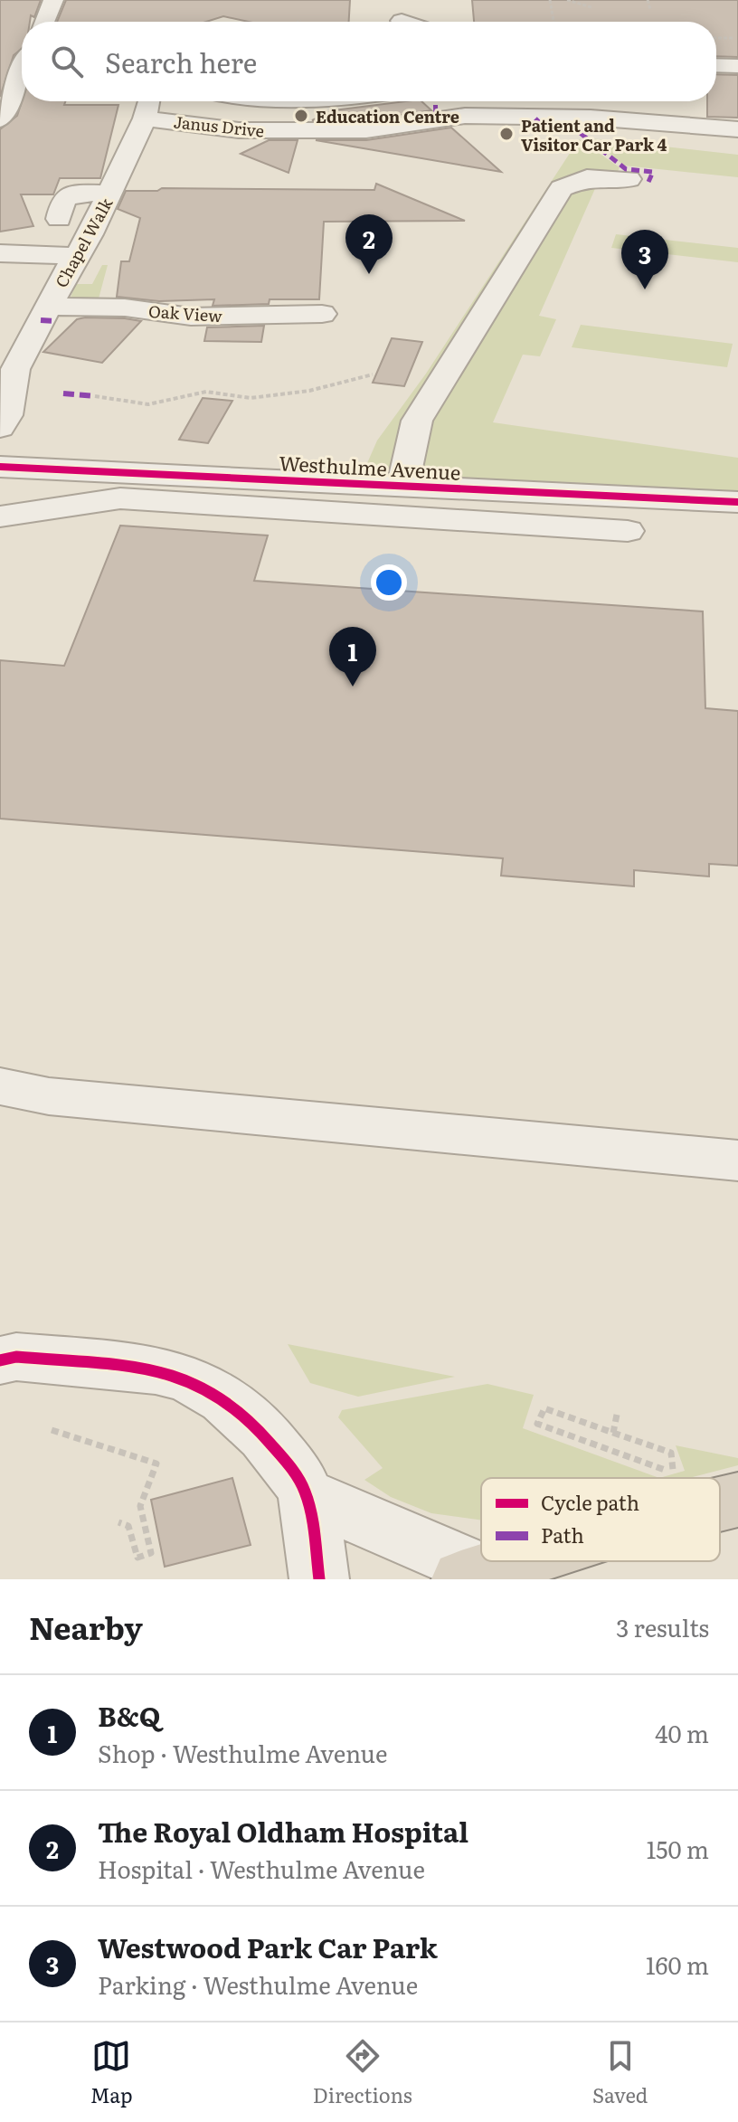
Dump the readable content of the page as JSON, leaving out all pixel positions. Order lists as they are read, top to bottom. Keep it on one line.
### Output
{"streets":{"street":["Janus Drive","Chapel Walk","Oak View","Westhulme Avenue"]},"crossings":[["Janus Drive","Chapel Walk"],["Chapel Walk","Oak View"]],"places":["Education Centre","Patient and Visitor Car Park 4"],"legend":["Cycle path","Path"],"page":{"search":"Search here","pins":["2","3","1"],"heading":["Nearby","3 results"],"list":[{"mark":"1","name":"B&Q","note":"Shop · Westhulme Avenue","value":"40 m"},{"mark":"2","name":"The Royal Oldham Hospital","note":"Hospital · Westhulme Avenue","value":"150 m"},{"mark":"3","name":"Westwood Park Car Park","note":"Parking · Westhulme Avenue","value":"160 m"}],"nav":["Map","Directions","Saved"]}}
